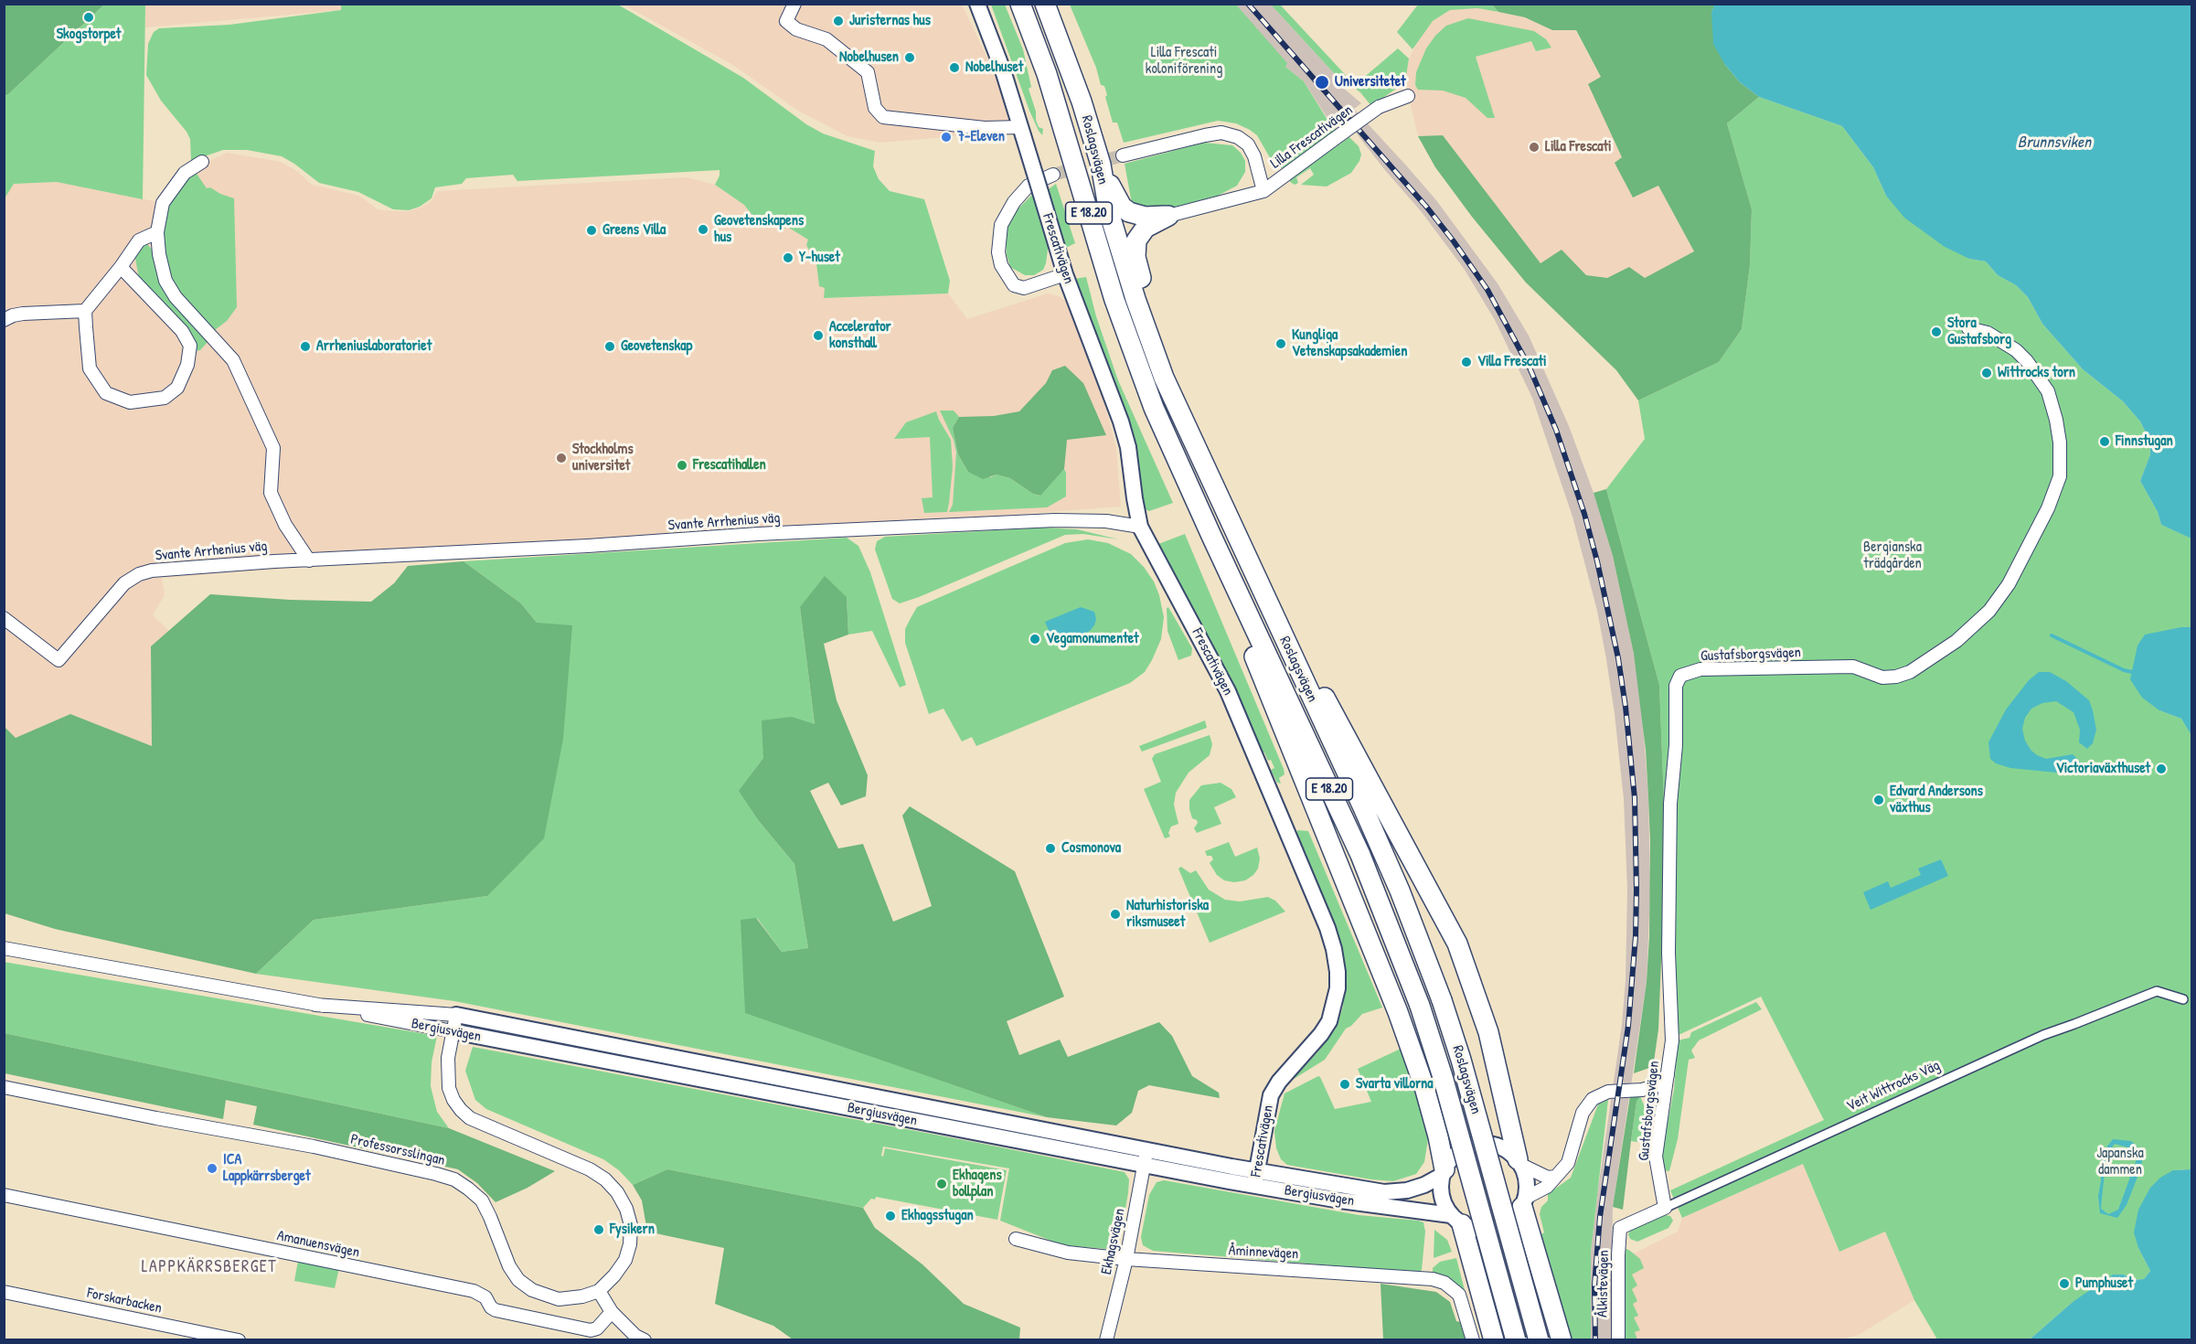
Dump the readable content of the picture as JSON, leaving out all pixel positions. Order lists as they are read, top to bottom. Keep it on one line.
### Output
{"streets":{"main road":["Roslagsvägen","E 18.20"],"street":["Lilla Frescativägen","Frescativägen","Svante Arrhenius väg","Gustafsborgsvägen","Bergiusvägen","Veit Wittrocks Väg","Professorsslingan","Ekhagsvägen","Amanuensvägen","Åminnevägen","Ålkistevägen","Forskarbacken"]},"crossings":[["Frescativägen","Svante Arrhenius väg"],["Frescativägen","Bergiusvägen"],["Gustafsborgsvägen","Veit Wittrocks Väg"],["Bergiusvägen","Ekhagsvägen"],["Veit Wittrocks Väg","Ålkistevägen"],["Ekhagsvägen","Åminnevägen"]],"districts":["LAPPKÄRRSBERGET"],"water":["Brunnsviken"],"parks":["Lilla Frescati koloniförening","Bergianska trädgården","Japanska dammen"],"places":["Skogstorpet","Juristernas hus","Nobelhusen","Nobelhuset","Universitetet","7-Eleven","Lilla Frescati","Geovetenskapens hus","Greens Villa","Y-huset","Stora Gustafsborg","Accelerator konsthall","Kungliga Vetenskapsakademien","Arrheniuslaboratoriet","Geovetenskap","Villa Frescati","Wittrocks torn","Finnstugan","Stockholms universitet","Frescatihallen","Vegamonumentet","Victoriaväxthuset","Edvard Andersons växthus","Cosmonova","Naturhistoriska riksmuseet","Svarta villorna","ICA Lappkärrsberget","Ekhagens bollplan","Ekhagsstugan","Fysikern","Pumphuset"]}
